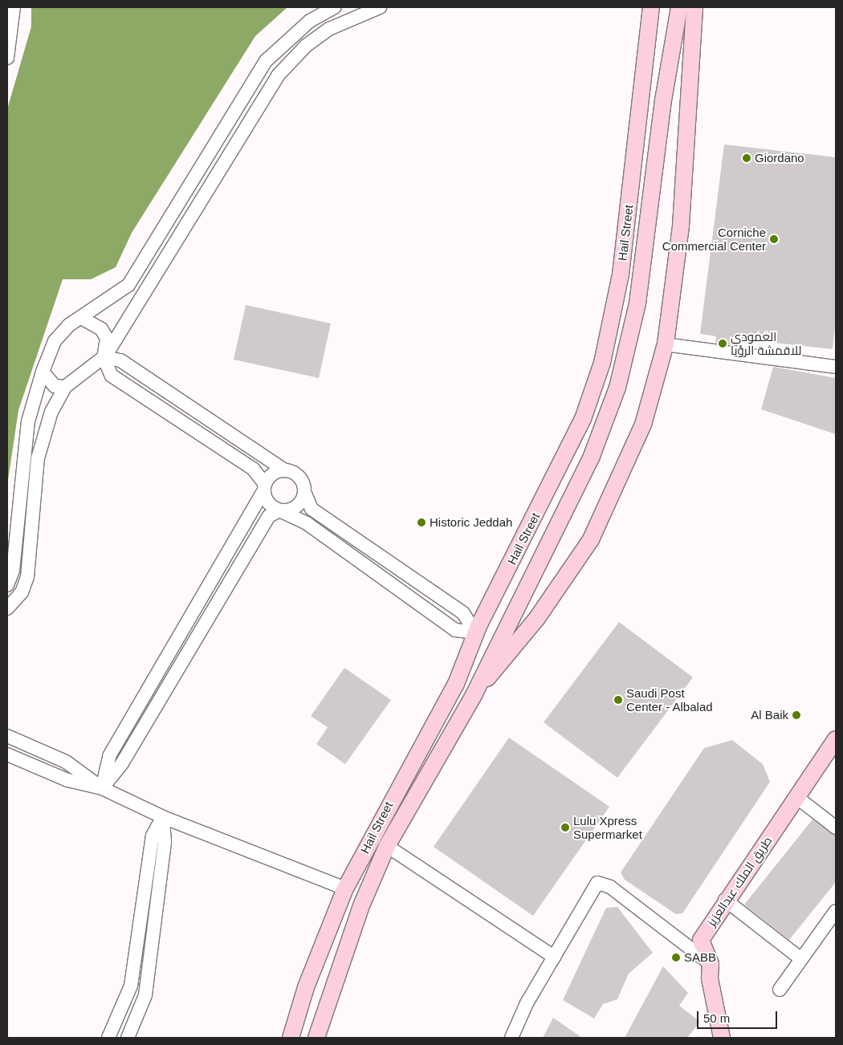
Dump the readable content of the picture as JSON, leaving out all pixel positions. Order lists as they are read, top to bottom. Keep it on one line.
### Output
{"streets":{"main road":["Hail Street","طريق الملك عبدالعزيز"]},"places":["Giordano","Corniche Commercial Center","العمودي للاقمشة الرؤيا","Historic Jeddah","Saudi Post Center - Albalad","Al Baik","Lulu Xpress Supermarket","SABB"],"scale_bar":"50 m"}
